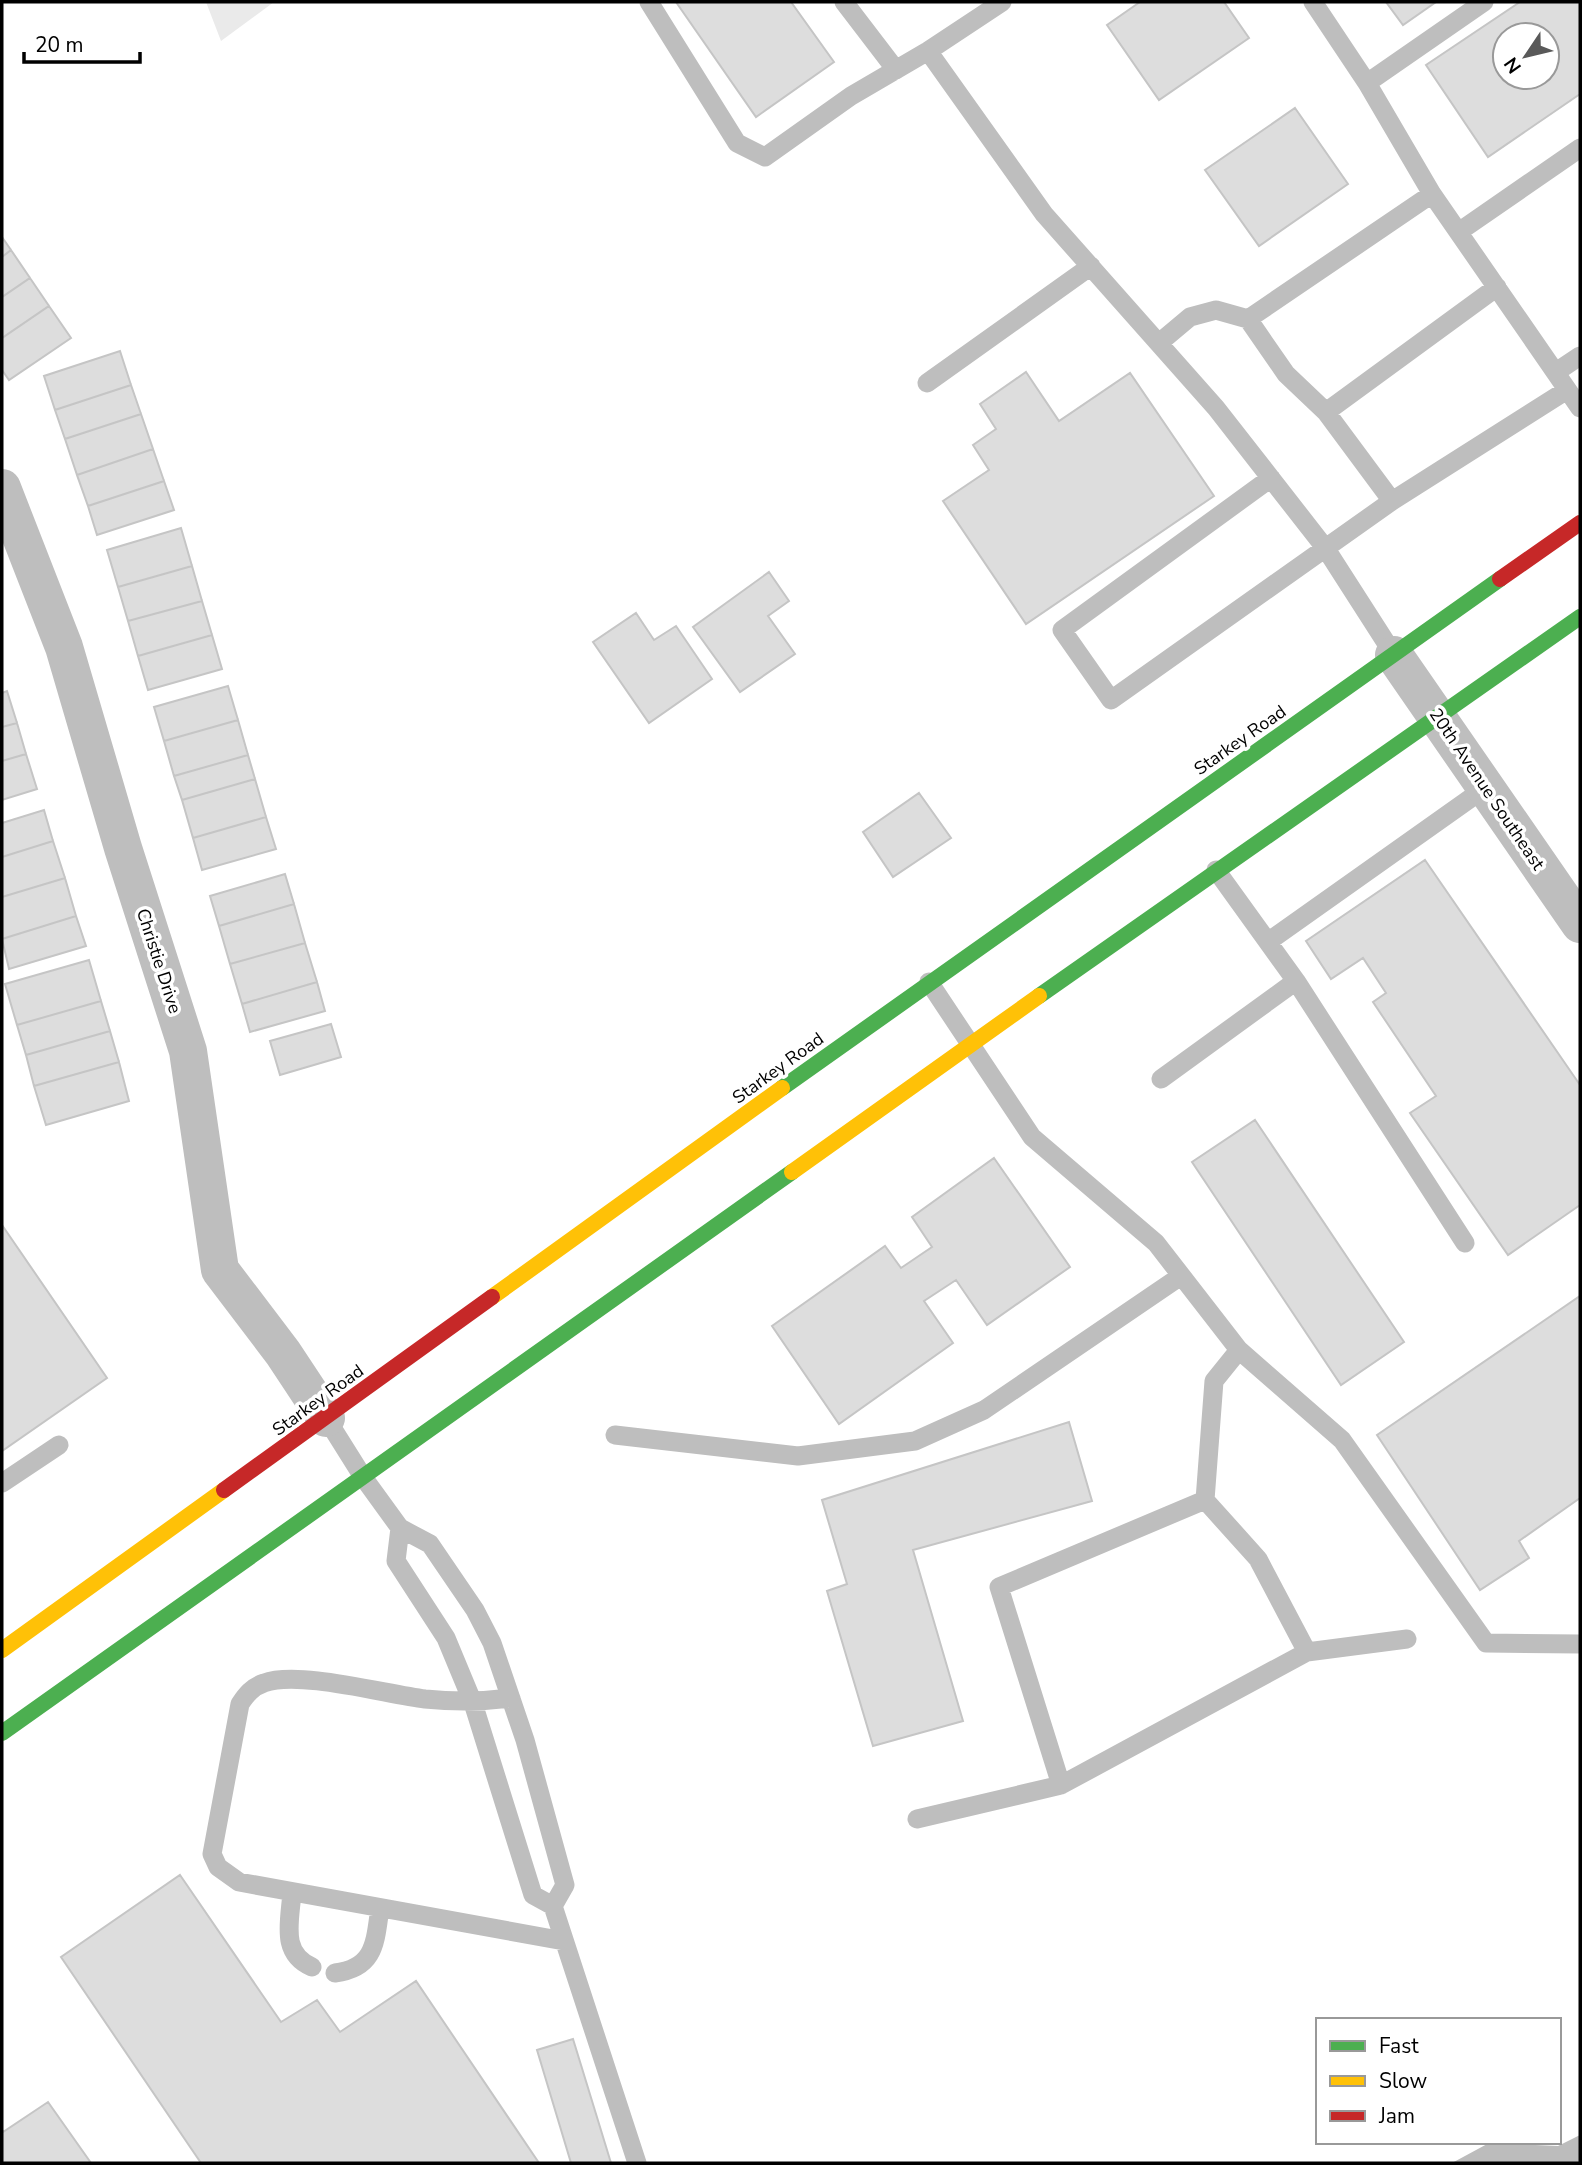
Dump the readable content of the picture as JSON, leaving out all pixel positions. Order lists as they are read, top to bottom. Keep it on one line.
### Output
{"streets":{"main road":["Starkey Road"],"street":["20th Avenue Southeast","Christie Drive"]},"crossings":[["Starkey Road","20th Avenue Southeast"],["Starkey Road","Christie Drive"]],"legend":["Fast","Slow","Jam"],"scale_bar":"20 m","north":"bottom left"}
